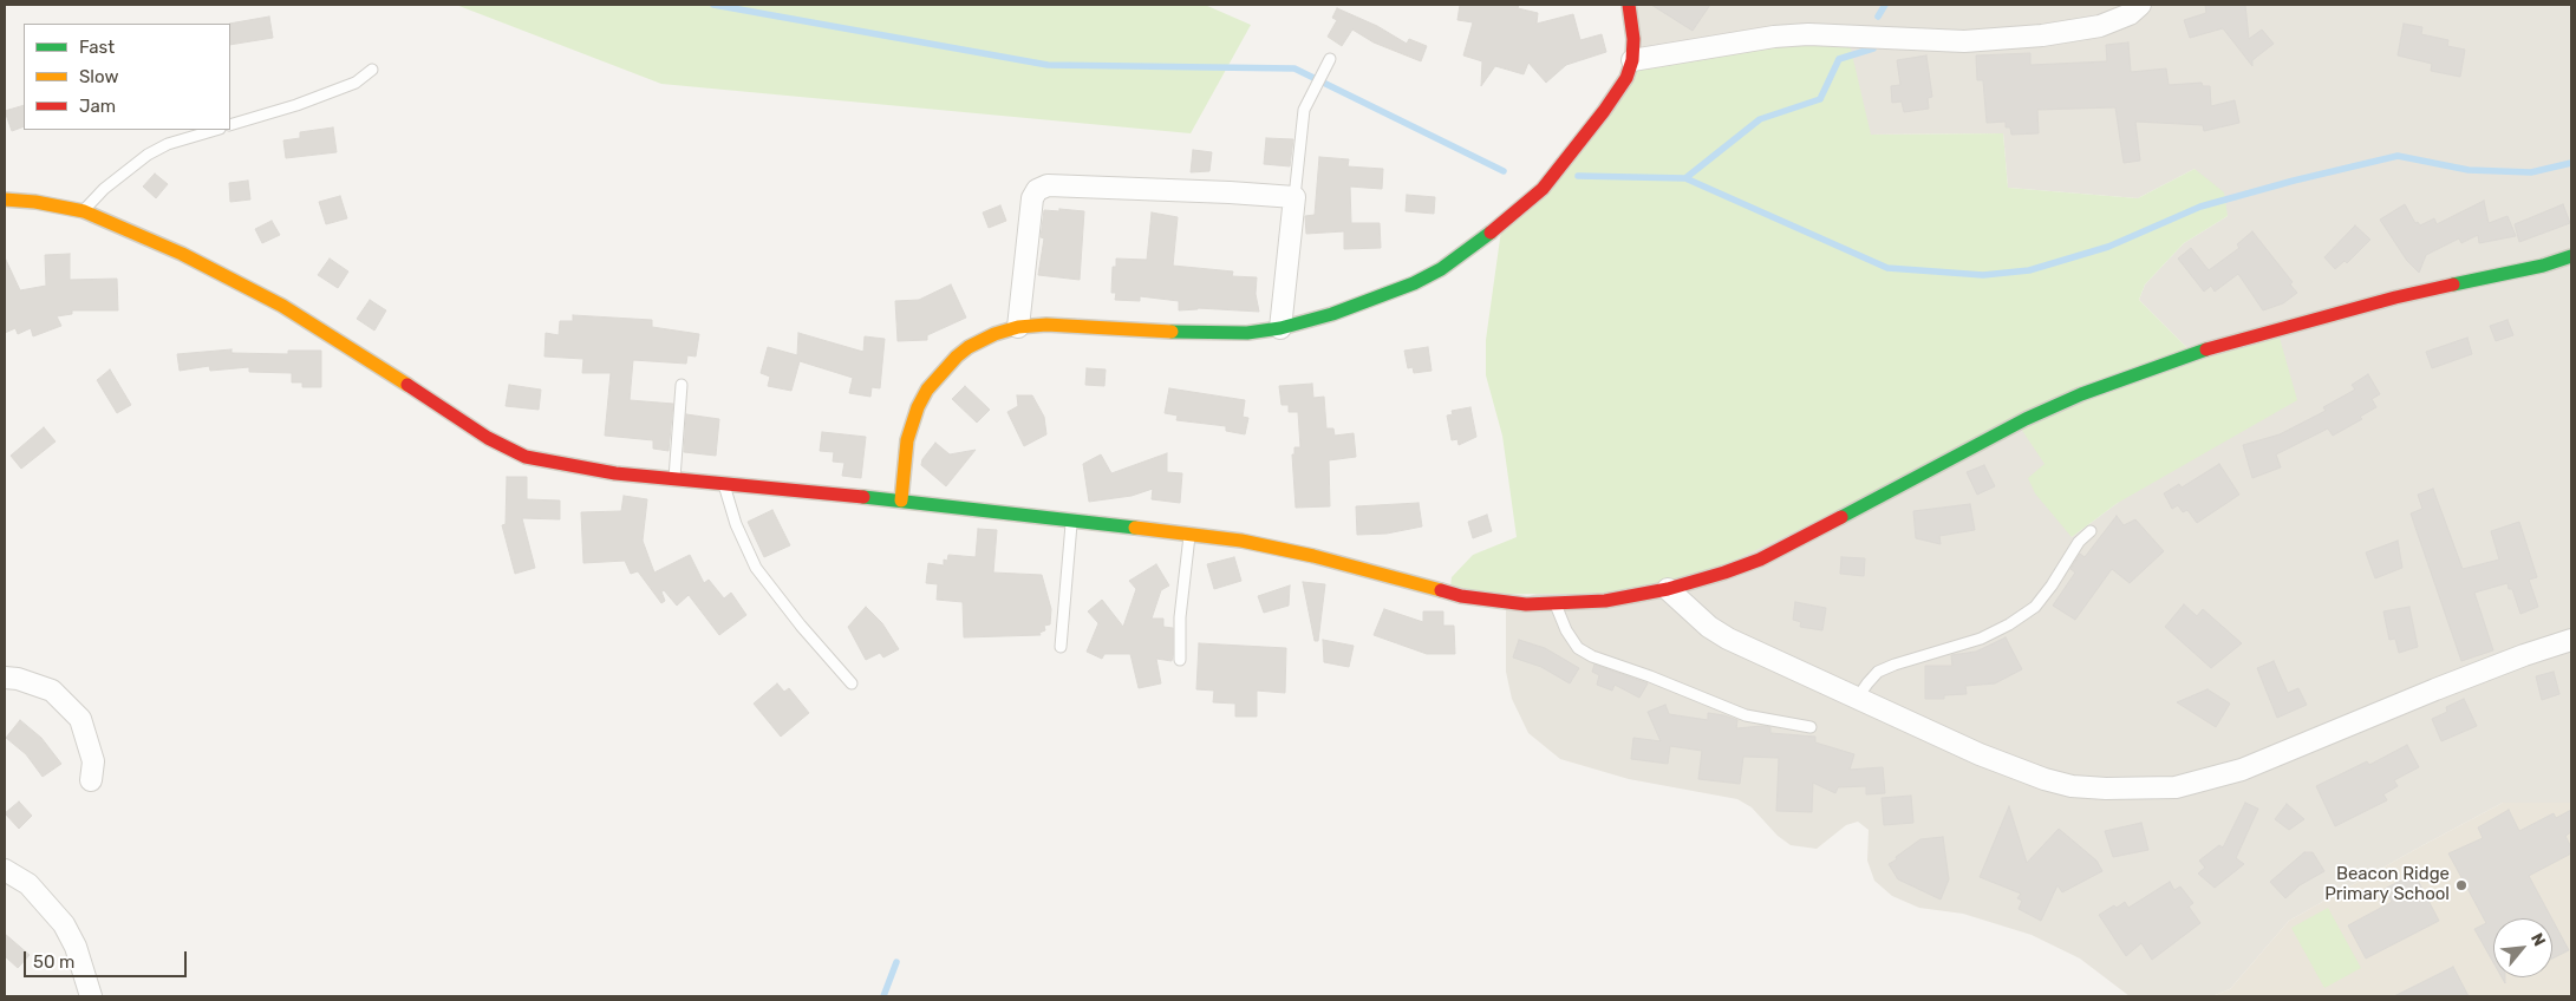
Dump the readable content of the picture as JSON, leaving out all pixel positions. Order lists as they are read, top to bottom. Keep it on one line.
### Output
{"places":["Beacon Ridge Primary School"],"legend":["Fast","Slow","Jam"],"scale_bar":"50 m","north":"top right"}
